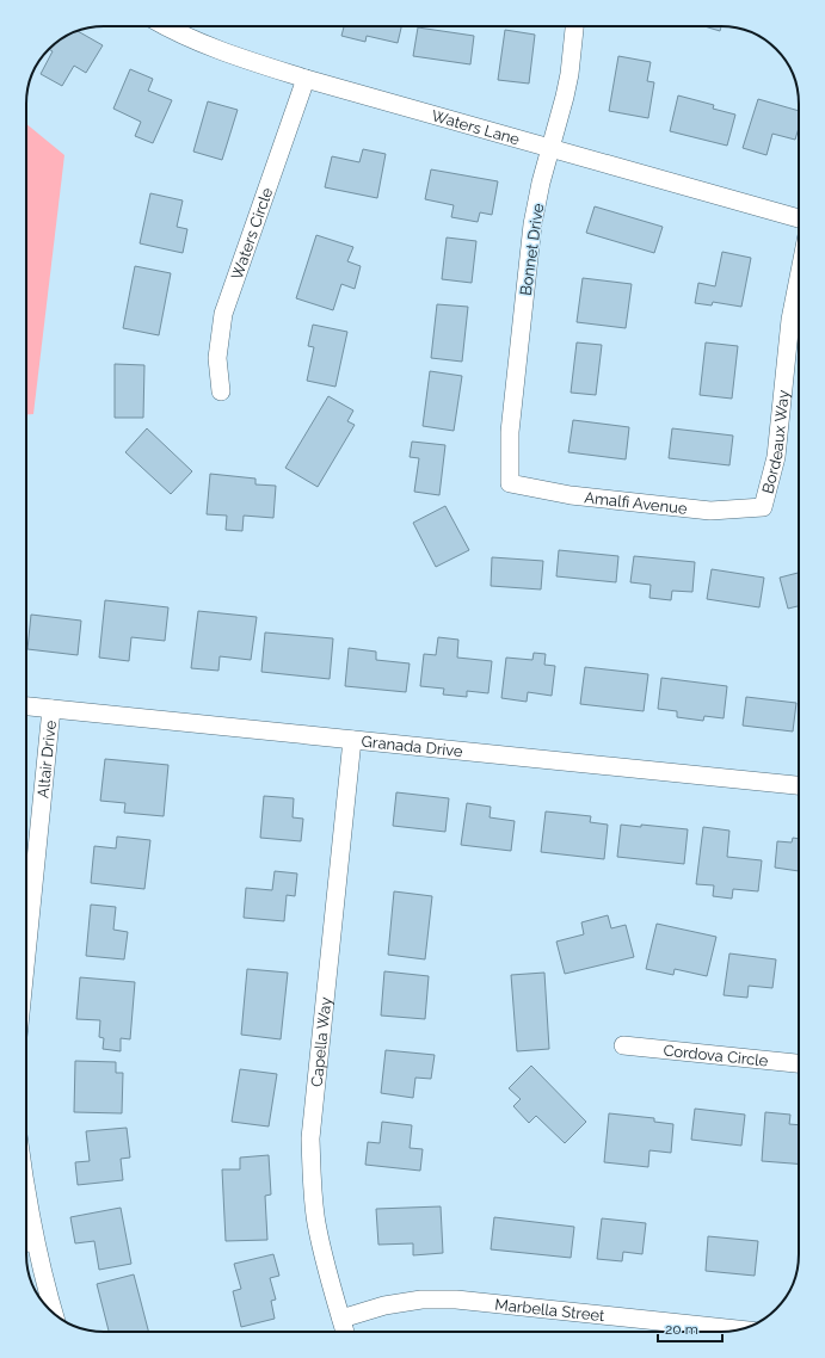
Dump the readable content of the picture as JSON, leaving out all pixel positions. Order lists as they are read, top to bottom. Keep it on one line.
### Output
{"streets":{"street":["Waters Lane","Waters Circle","Bonnet Drive","Bordeaux Way","Amalfi Avenue","Granada Drive","Altair Drive","Capella Way","Cordova Circle","Marbella Street"]},"crossings":[["Waters Lane","Waters Circle"],["Waters Lane","Bonnet Drive"],["Bonnet Drive","Amalfi Avenue"],["Bordeaux Way","Amalfi Avenue"],["Granada Drive","Altair Drive"],["Granada Drive","Capella Way"],["Capella Way","Marbella Street"]],"scale_bar":"20 m"}
